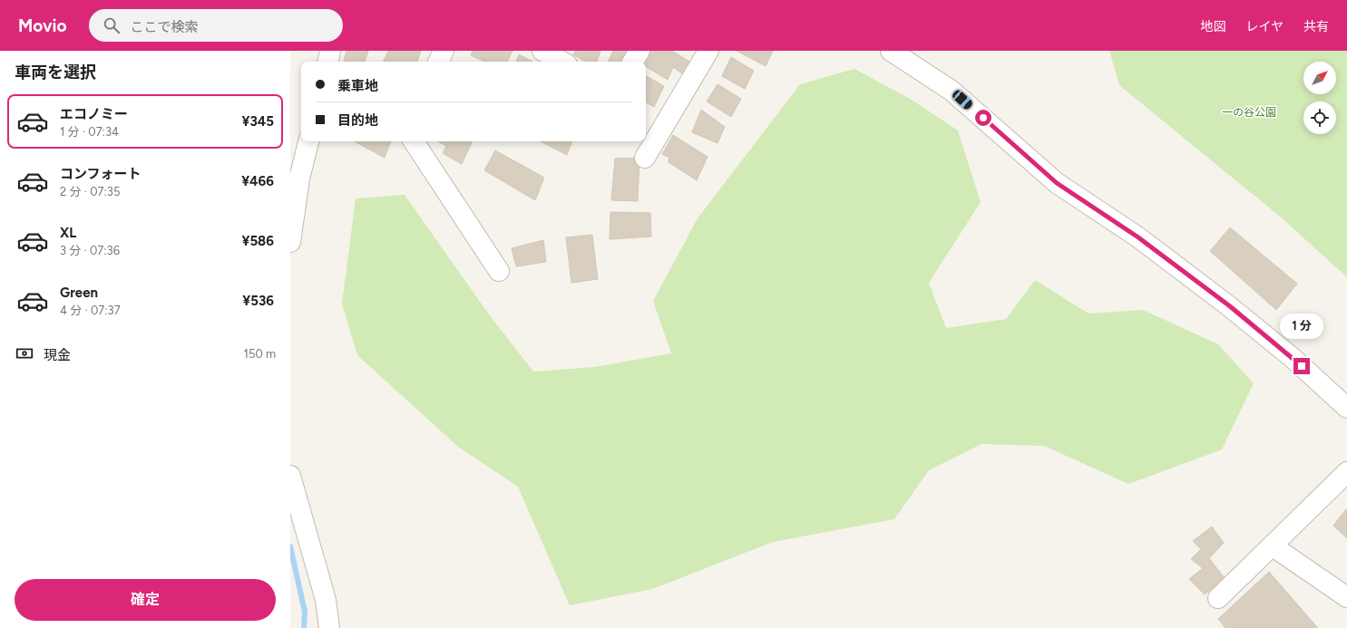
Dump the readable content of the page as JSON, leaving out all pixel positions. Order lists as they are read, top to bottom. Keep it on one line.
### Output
{"parks":["一の谷公園"],"north":"top right","page":{"header":"Movio","search":"ここで検索","nav":["地図","レイヤ","共有"],"heading":"車両を選択","banner":["乗車地","目的地"],"list":[{"name":"エコノミー","note":"1 分 · 07:34","value":"¥345"},{"name":"コンフォート","note":"2 分 · 07:35","value":"¥466"},{"name":"XL","note":"3 分 · 07:36","value":"¥586"},{"name":"Green","note":"4 分 · 07:37","value":"¥536"}],"bubble":"1 分","pay":["現金","150 m"],"buttons":"確定"}}
